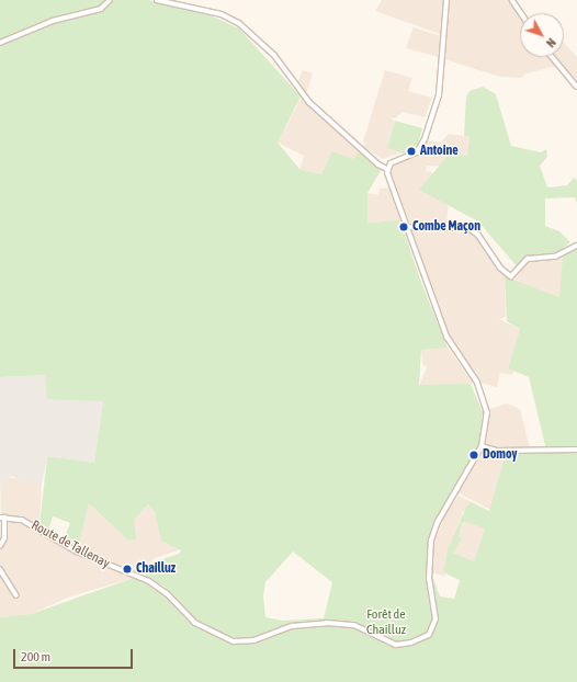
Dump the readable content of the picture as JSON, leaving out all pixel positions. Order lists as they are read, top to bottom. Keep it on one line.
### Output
{"streets":{"street":["Route de Tallenay"]},"parks":["Forêt de Chailluz"],"places":["Antoine","Combe Maçon","Domoy","Chailluz"],"scale_bar":"200 m","north":"bottom right"}
